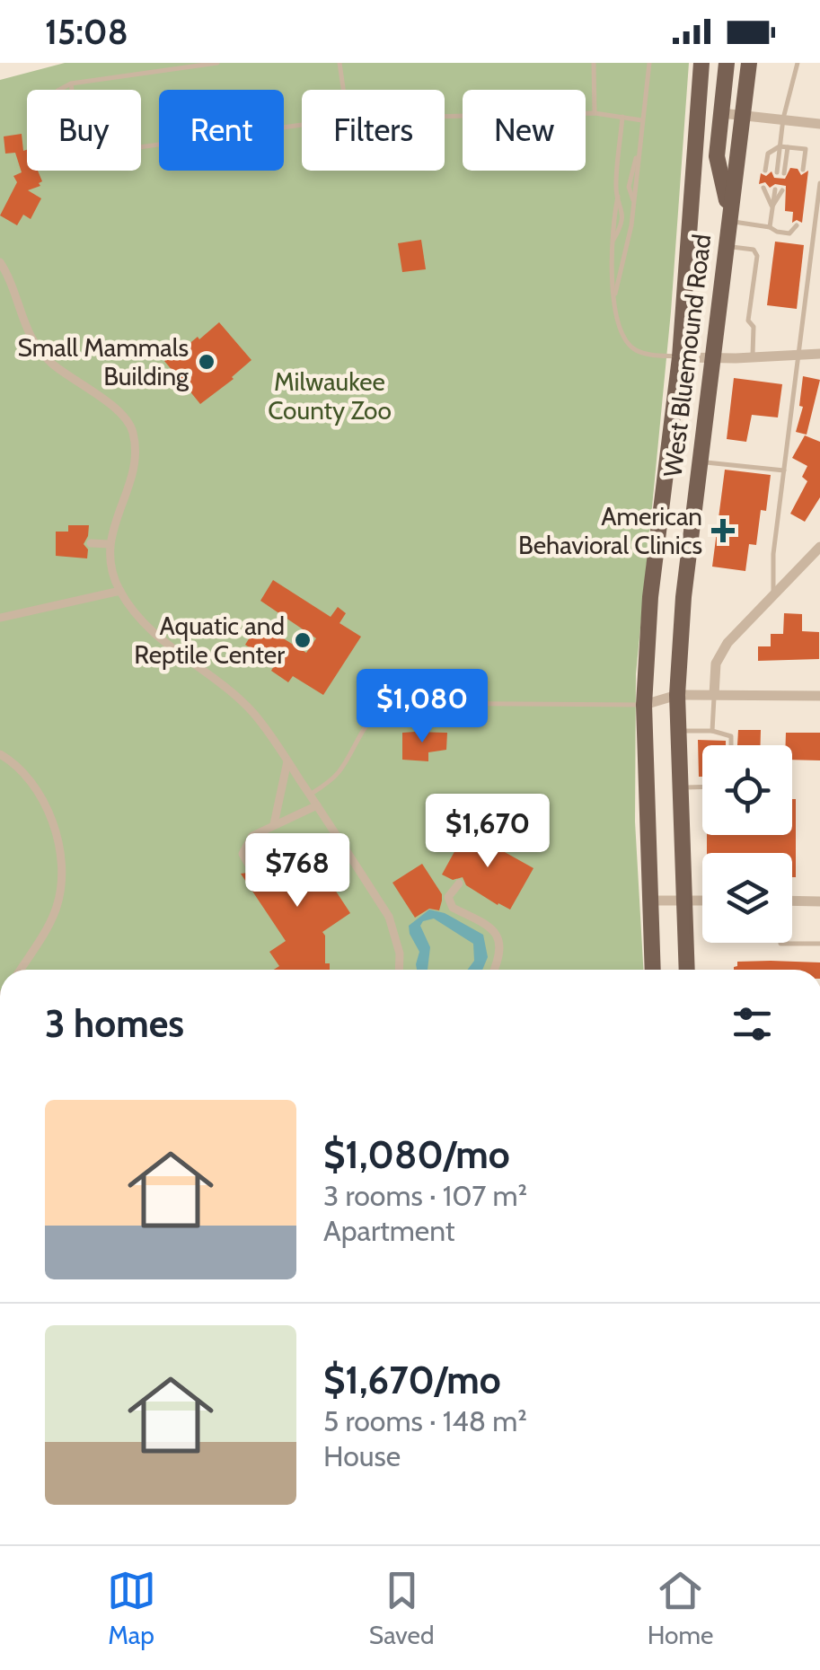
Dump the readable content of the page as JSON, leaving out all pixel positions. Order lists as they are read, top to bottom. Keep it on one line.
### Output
{"streets":{"main road":["West Bluemound Road"]},"parks":["Milwaukee County Zoo"],"places":{"other":["Small Mammals Building","Aquatic and Reptile Center"],"health":["American Behavioral Clinics"]},"page":{"status":"15:08","chip":["Buy","Rent","Filters","New"],"price":["$1,080","$1,670","$768"],"heading":"3 homes","list":[{"name":"$1,080/mo","note":"3 rooms · 107 m² · Apartment"},{"name":"$1,670/mo","note":"5 rooms · 148 m² · House"}],"tabs":["Map","Saved","Home"]}}
